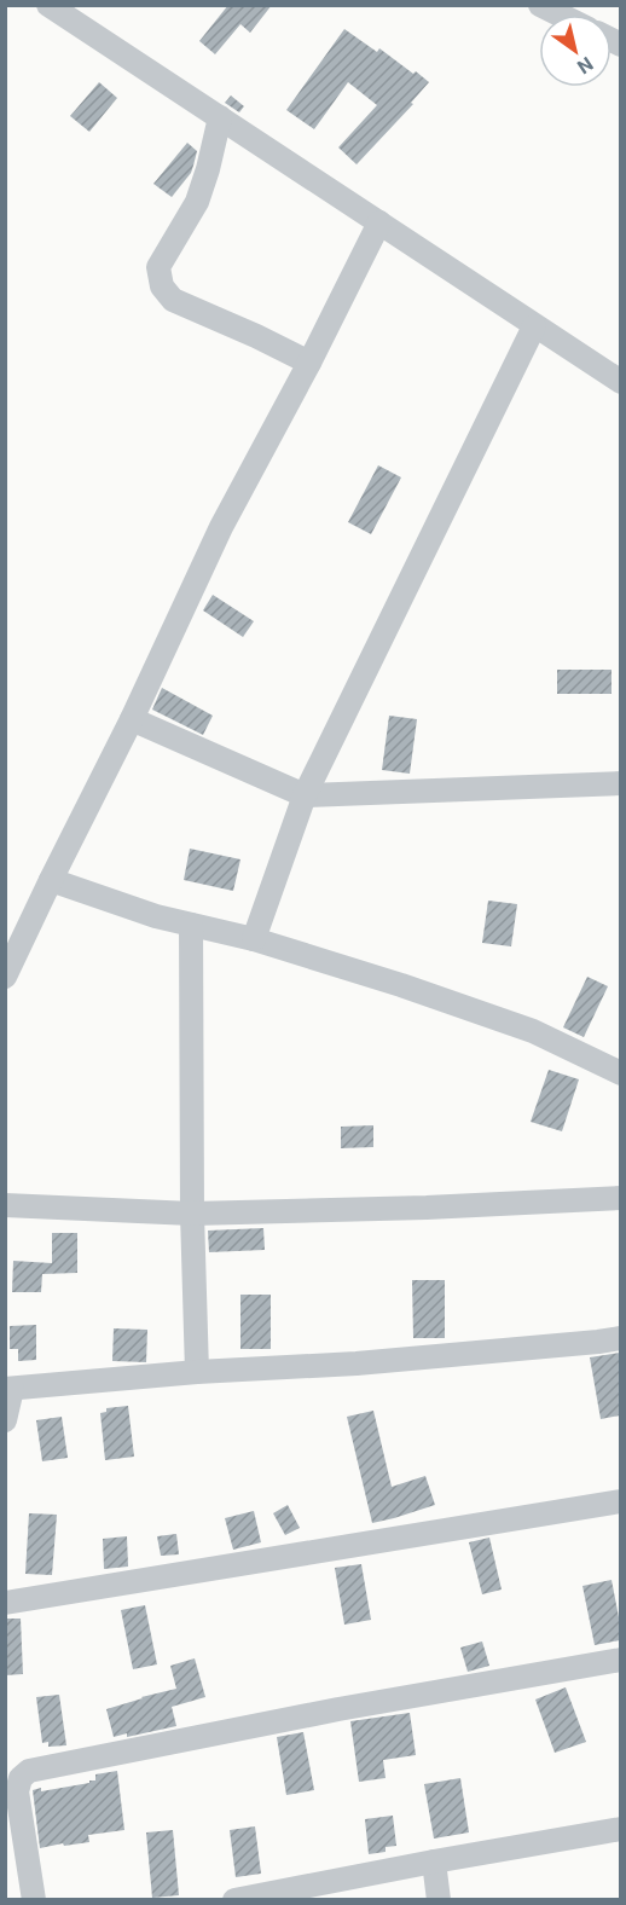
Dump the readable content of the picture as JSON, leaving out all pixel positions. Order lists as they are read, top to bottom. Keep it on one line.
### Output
{"north":"bottom right"}
